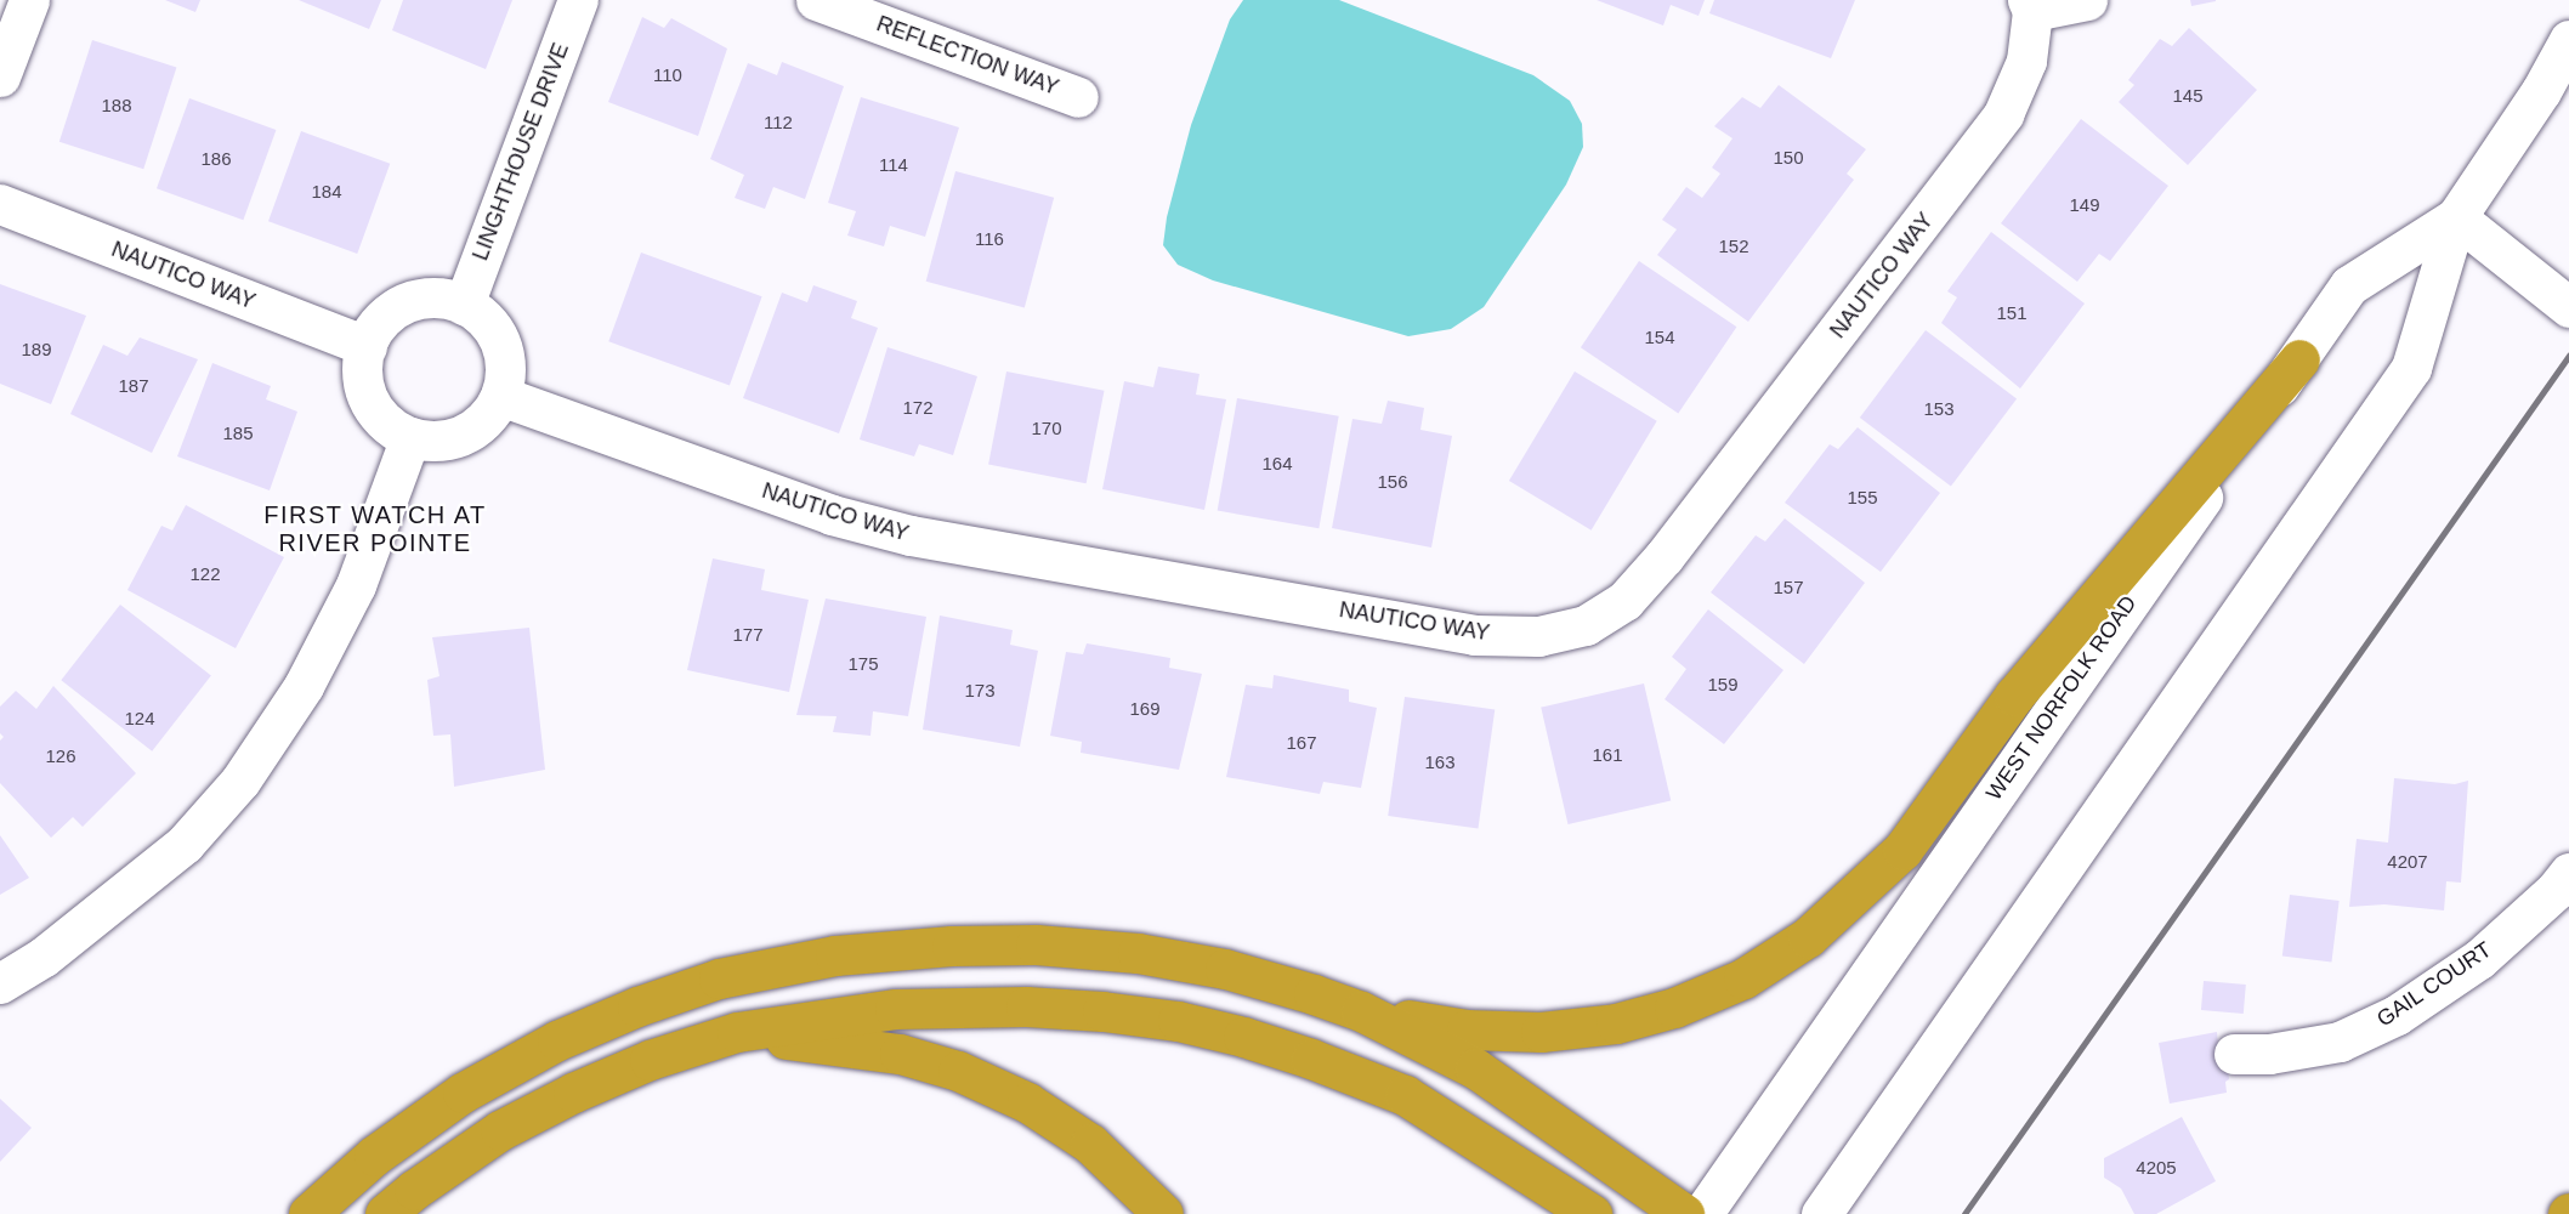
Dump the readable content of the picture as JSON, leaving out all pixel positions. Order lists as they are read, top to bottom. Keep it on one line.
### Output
{"streets":{"street":["REFLECTION WAY","LINGHTHOUSE DRIVE","NAUTICO WAY","WEST NORFOLK ROAD","GAIL COURT"]},"crossings":[["LINGHTHOUSE DRIVE","NAUTICO WAY"]],"districts":["FIRST WATCH AT RIVER POINTE"],"house_numbers":["110","145","188","112","150","186","114","184","149","116","152","151","154","189","187","172","153","170","185","164","156","155","122","157","177","175","159","173","169","124","167","161","126","163","4207","4205"]}
